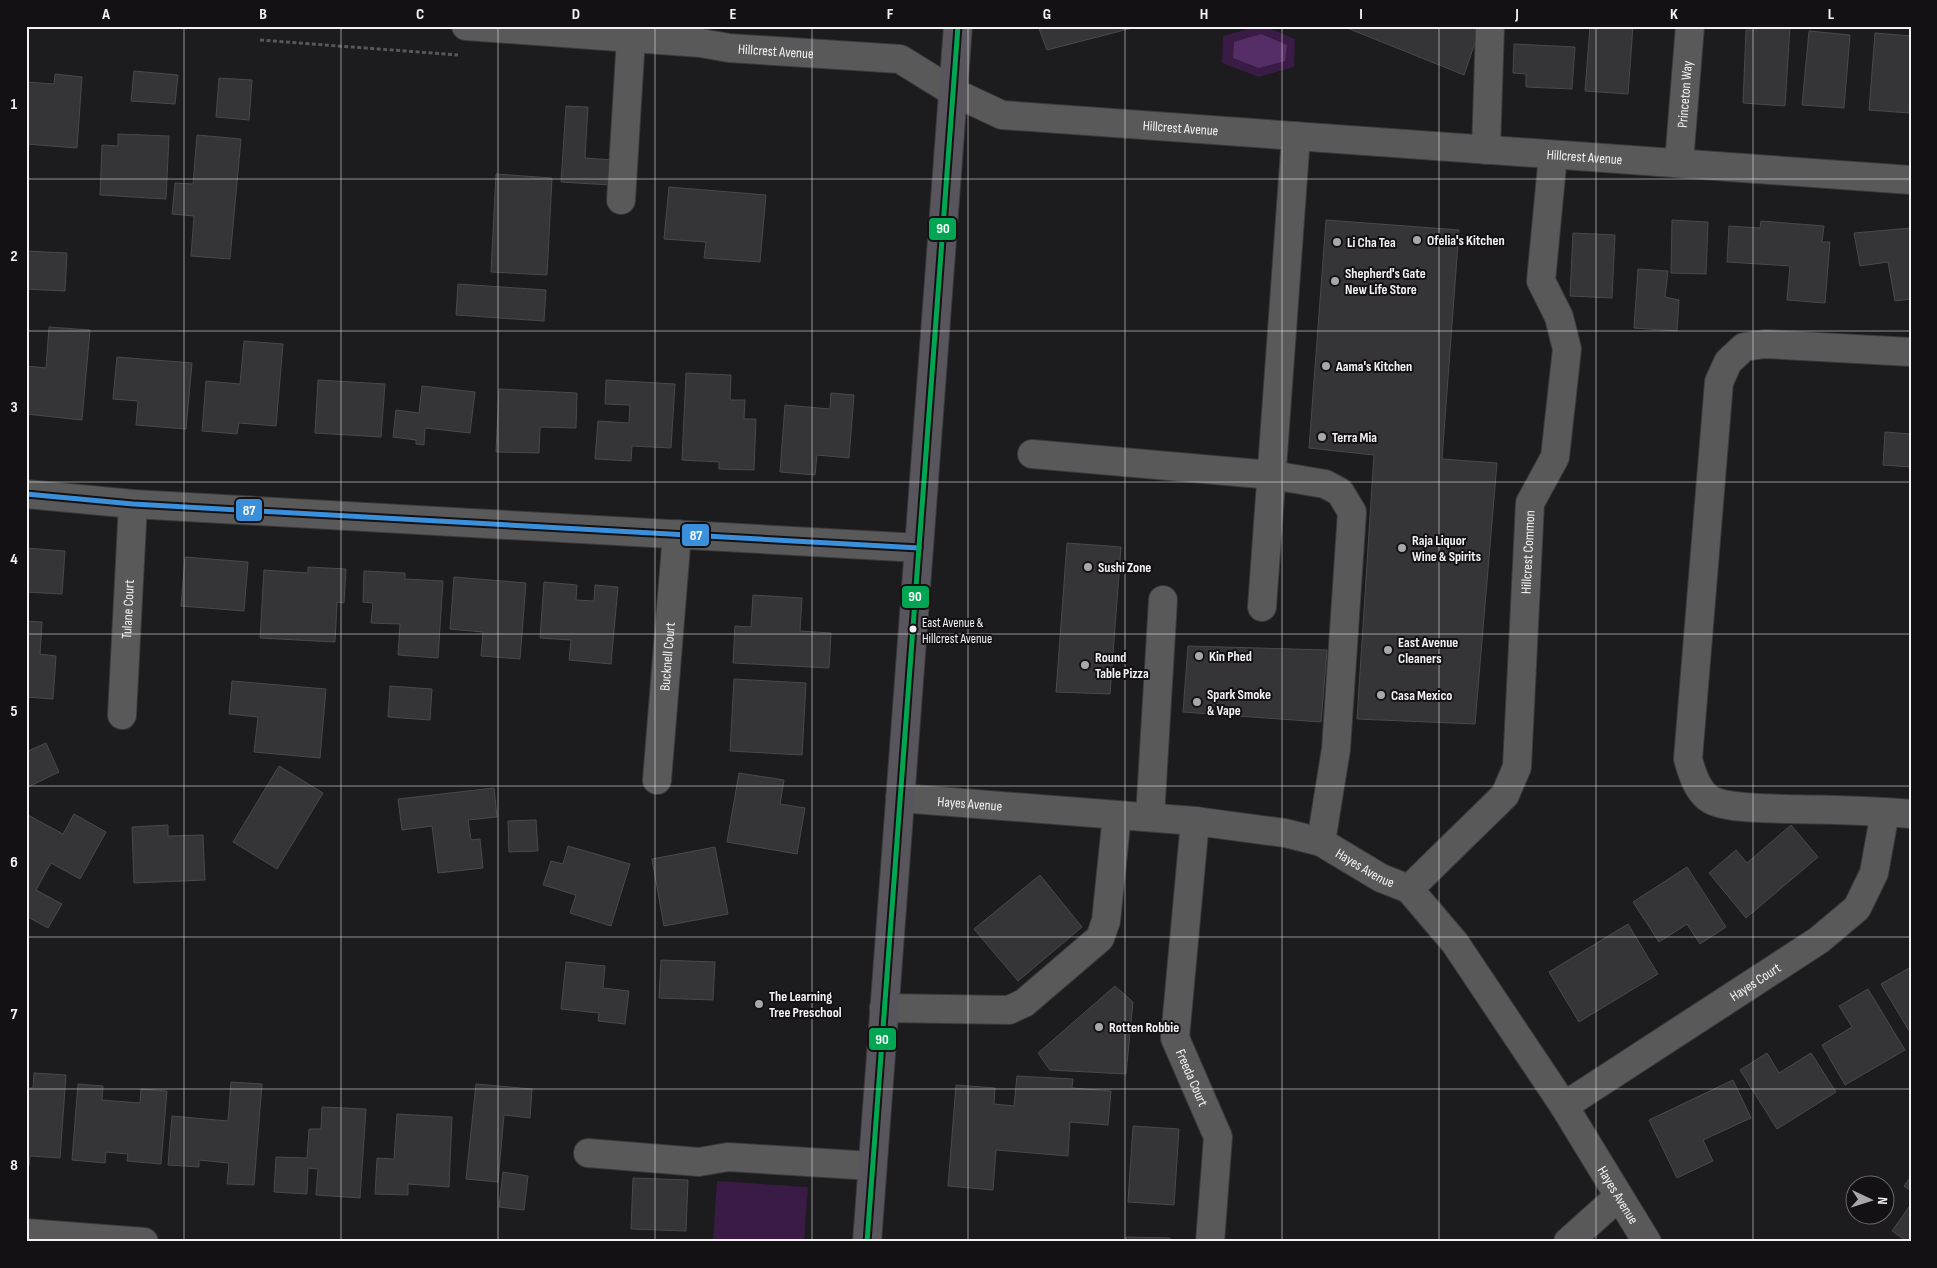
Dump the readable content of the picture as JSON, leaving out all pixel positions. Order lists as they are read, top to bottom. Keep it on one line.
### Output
{"streets":{"street":["Hillcrest Avenue","Princeton Way","Hillcrest Common","Tulane Court","Bucknell Court","Hayes Avenue","Hayes Court","Freeda Court"]},"crossings":[["Hillcrest Avenue","Princeton Way"],["Hillcrest Avenue","Hillcrest Common"],["Hillcrest Common","Hayes Avenue"],["Hayes Avenue","Hayes Court"],["Hayes Avenue","Freeda Court"]],"places":["Ofelia's Kitchen","Li Cha Tea","Shepherd's Gate New Life Store","Aama's Kitchen","Terra Mia","Raja Liquor Wine & Spirits","Sushi Zone","East Avenue & Hillcrest Avenue","East Avenue Cleaners","Kin Phed","Round Table Pizza","Casa Mexico","Spark Smoke & Vape","The Learning Tree Preschool","Rotten Robbie"],"lines":["transit line 90","transit line 87"],"north":"right","grid":{"columns":["A","B","C","D","E","F","G","H","I","J","K","L"],"rows":["1","2","3","4","5","6","7","8"]}}
